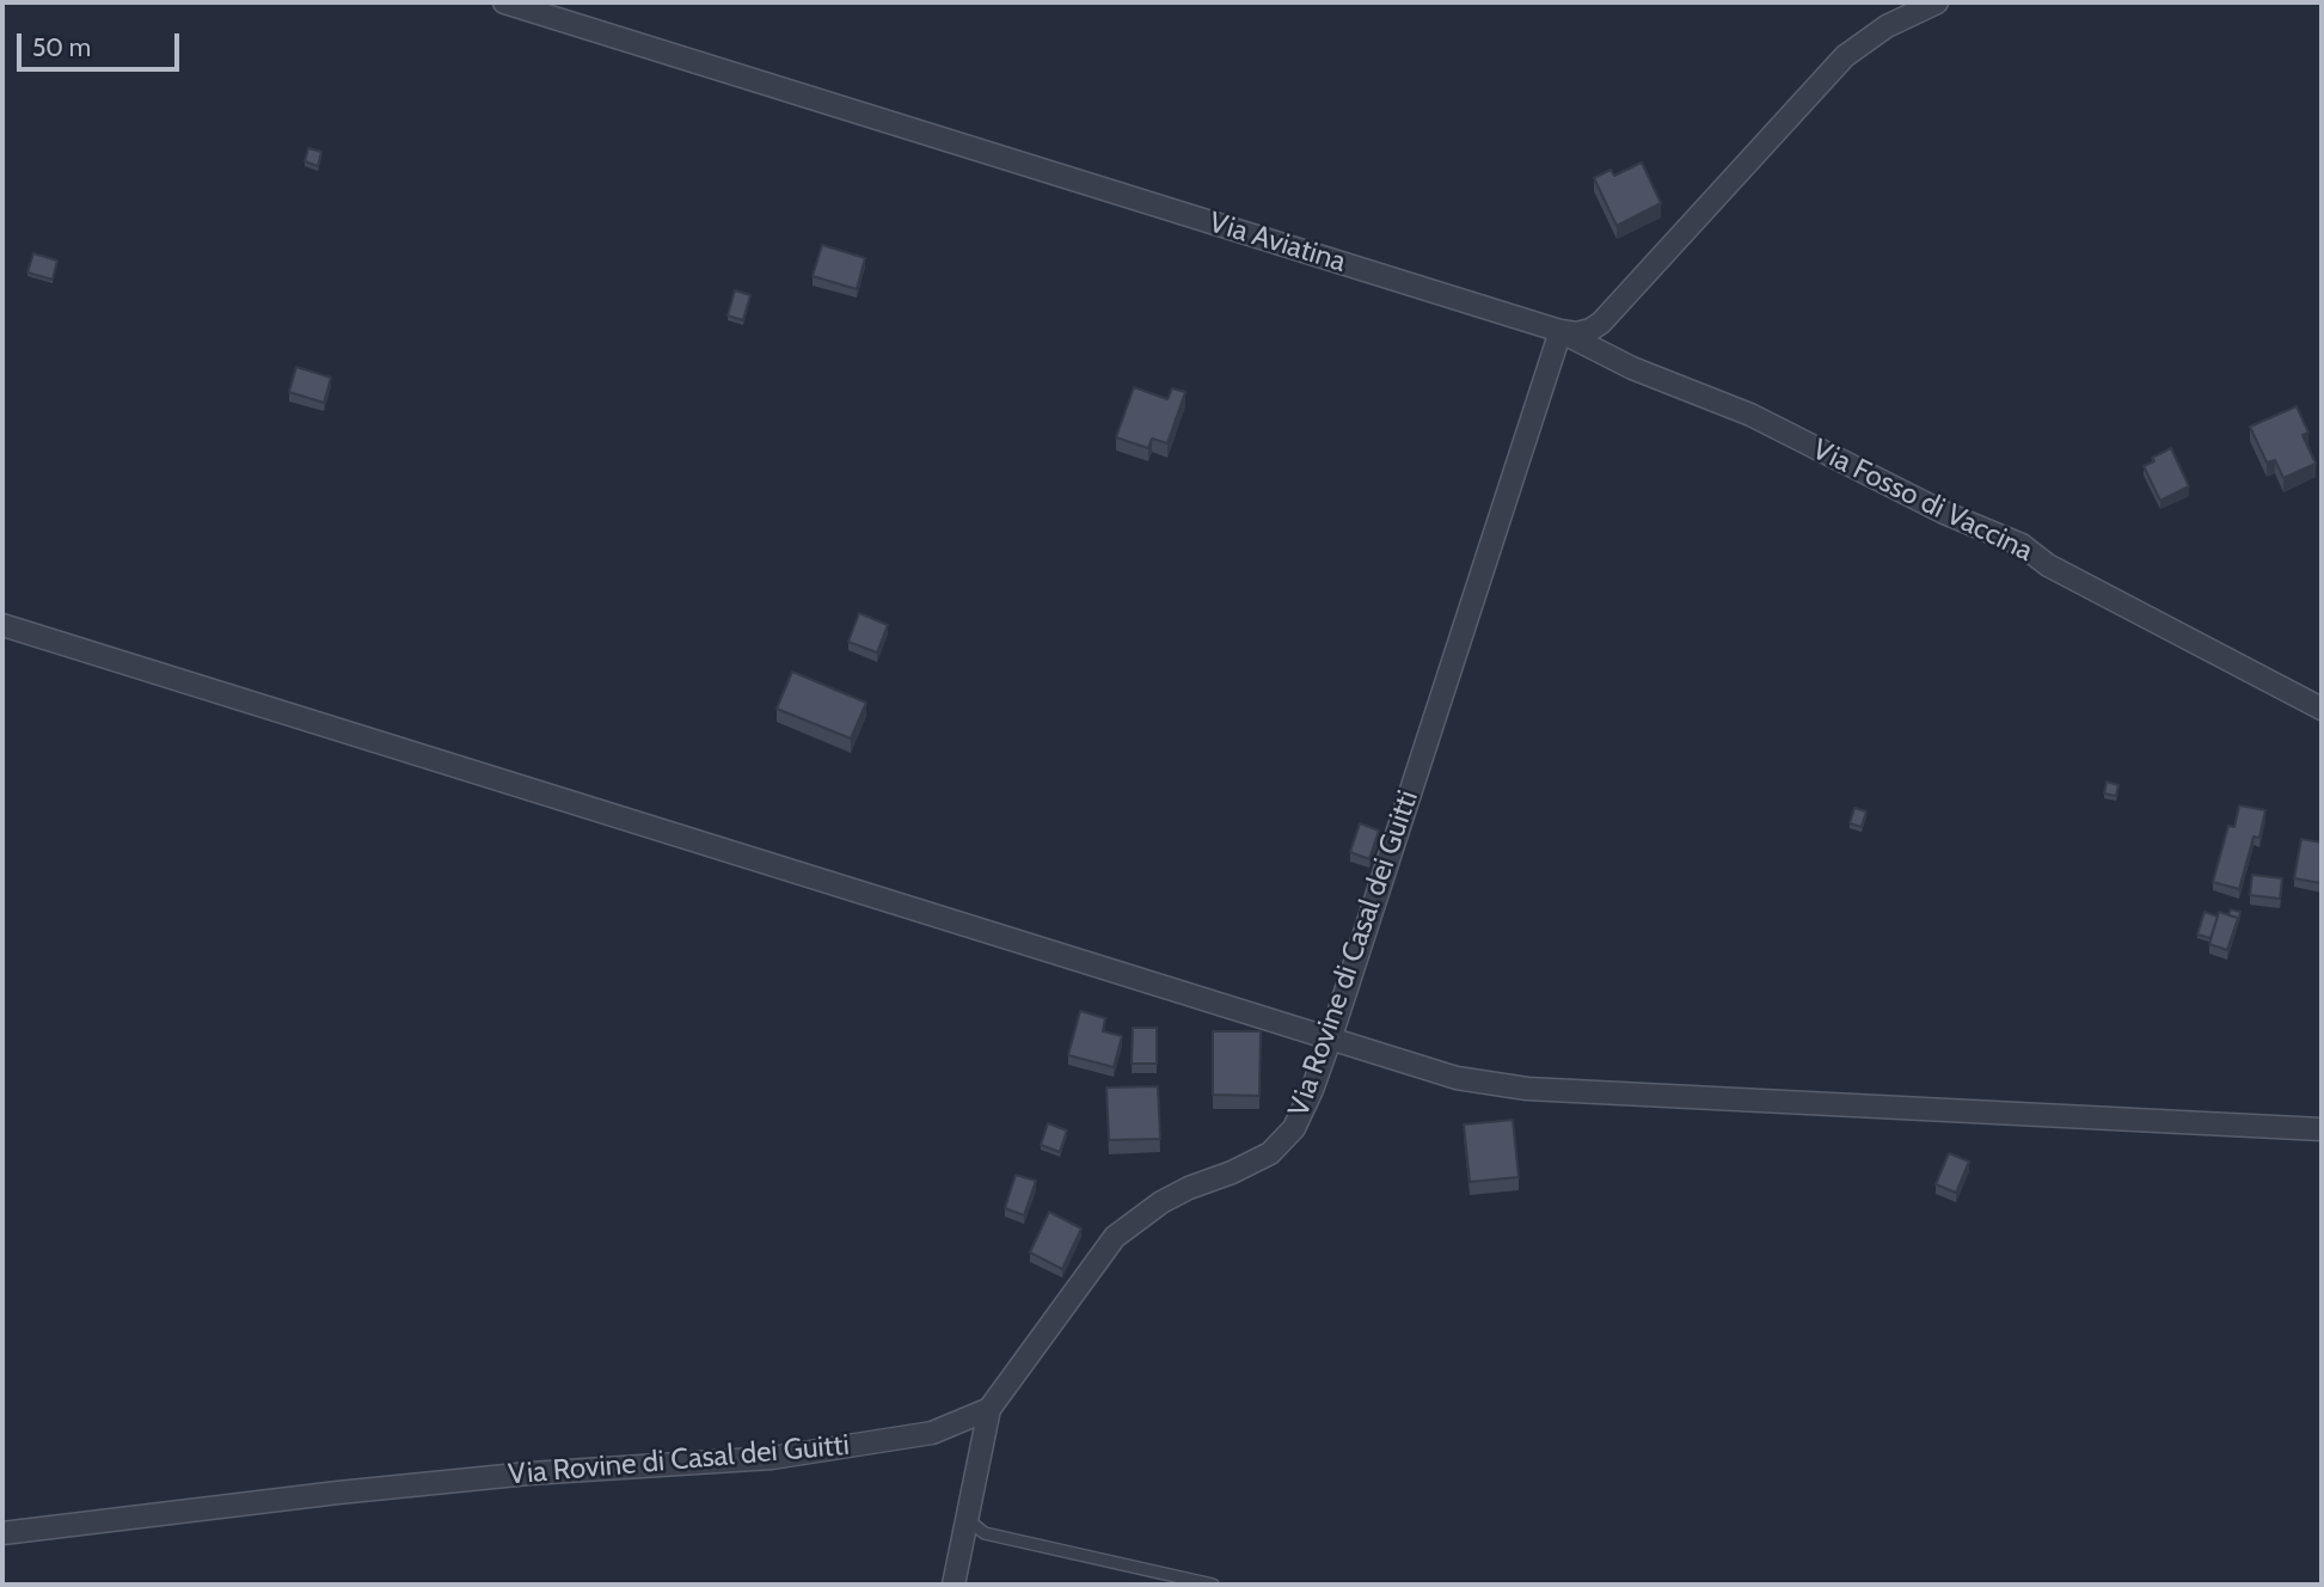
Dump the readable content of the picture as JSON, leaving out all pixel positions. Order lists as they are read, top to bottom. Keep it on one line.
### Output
{"streets":{"street":["Via Aviatina","Via Fosso di Vaccina","Via Rovine di Casal dei Guitti"]},"crossings":[["Via Aviatina","Via Fosso di Vaccina"],["Via Aviatina","Via Rovine di Casal dei Guitti"],["Via Fosso di Vaccina","Via Rovine di Casal dei Guitti"]],"scale_bar":"50 m"}
